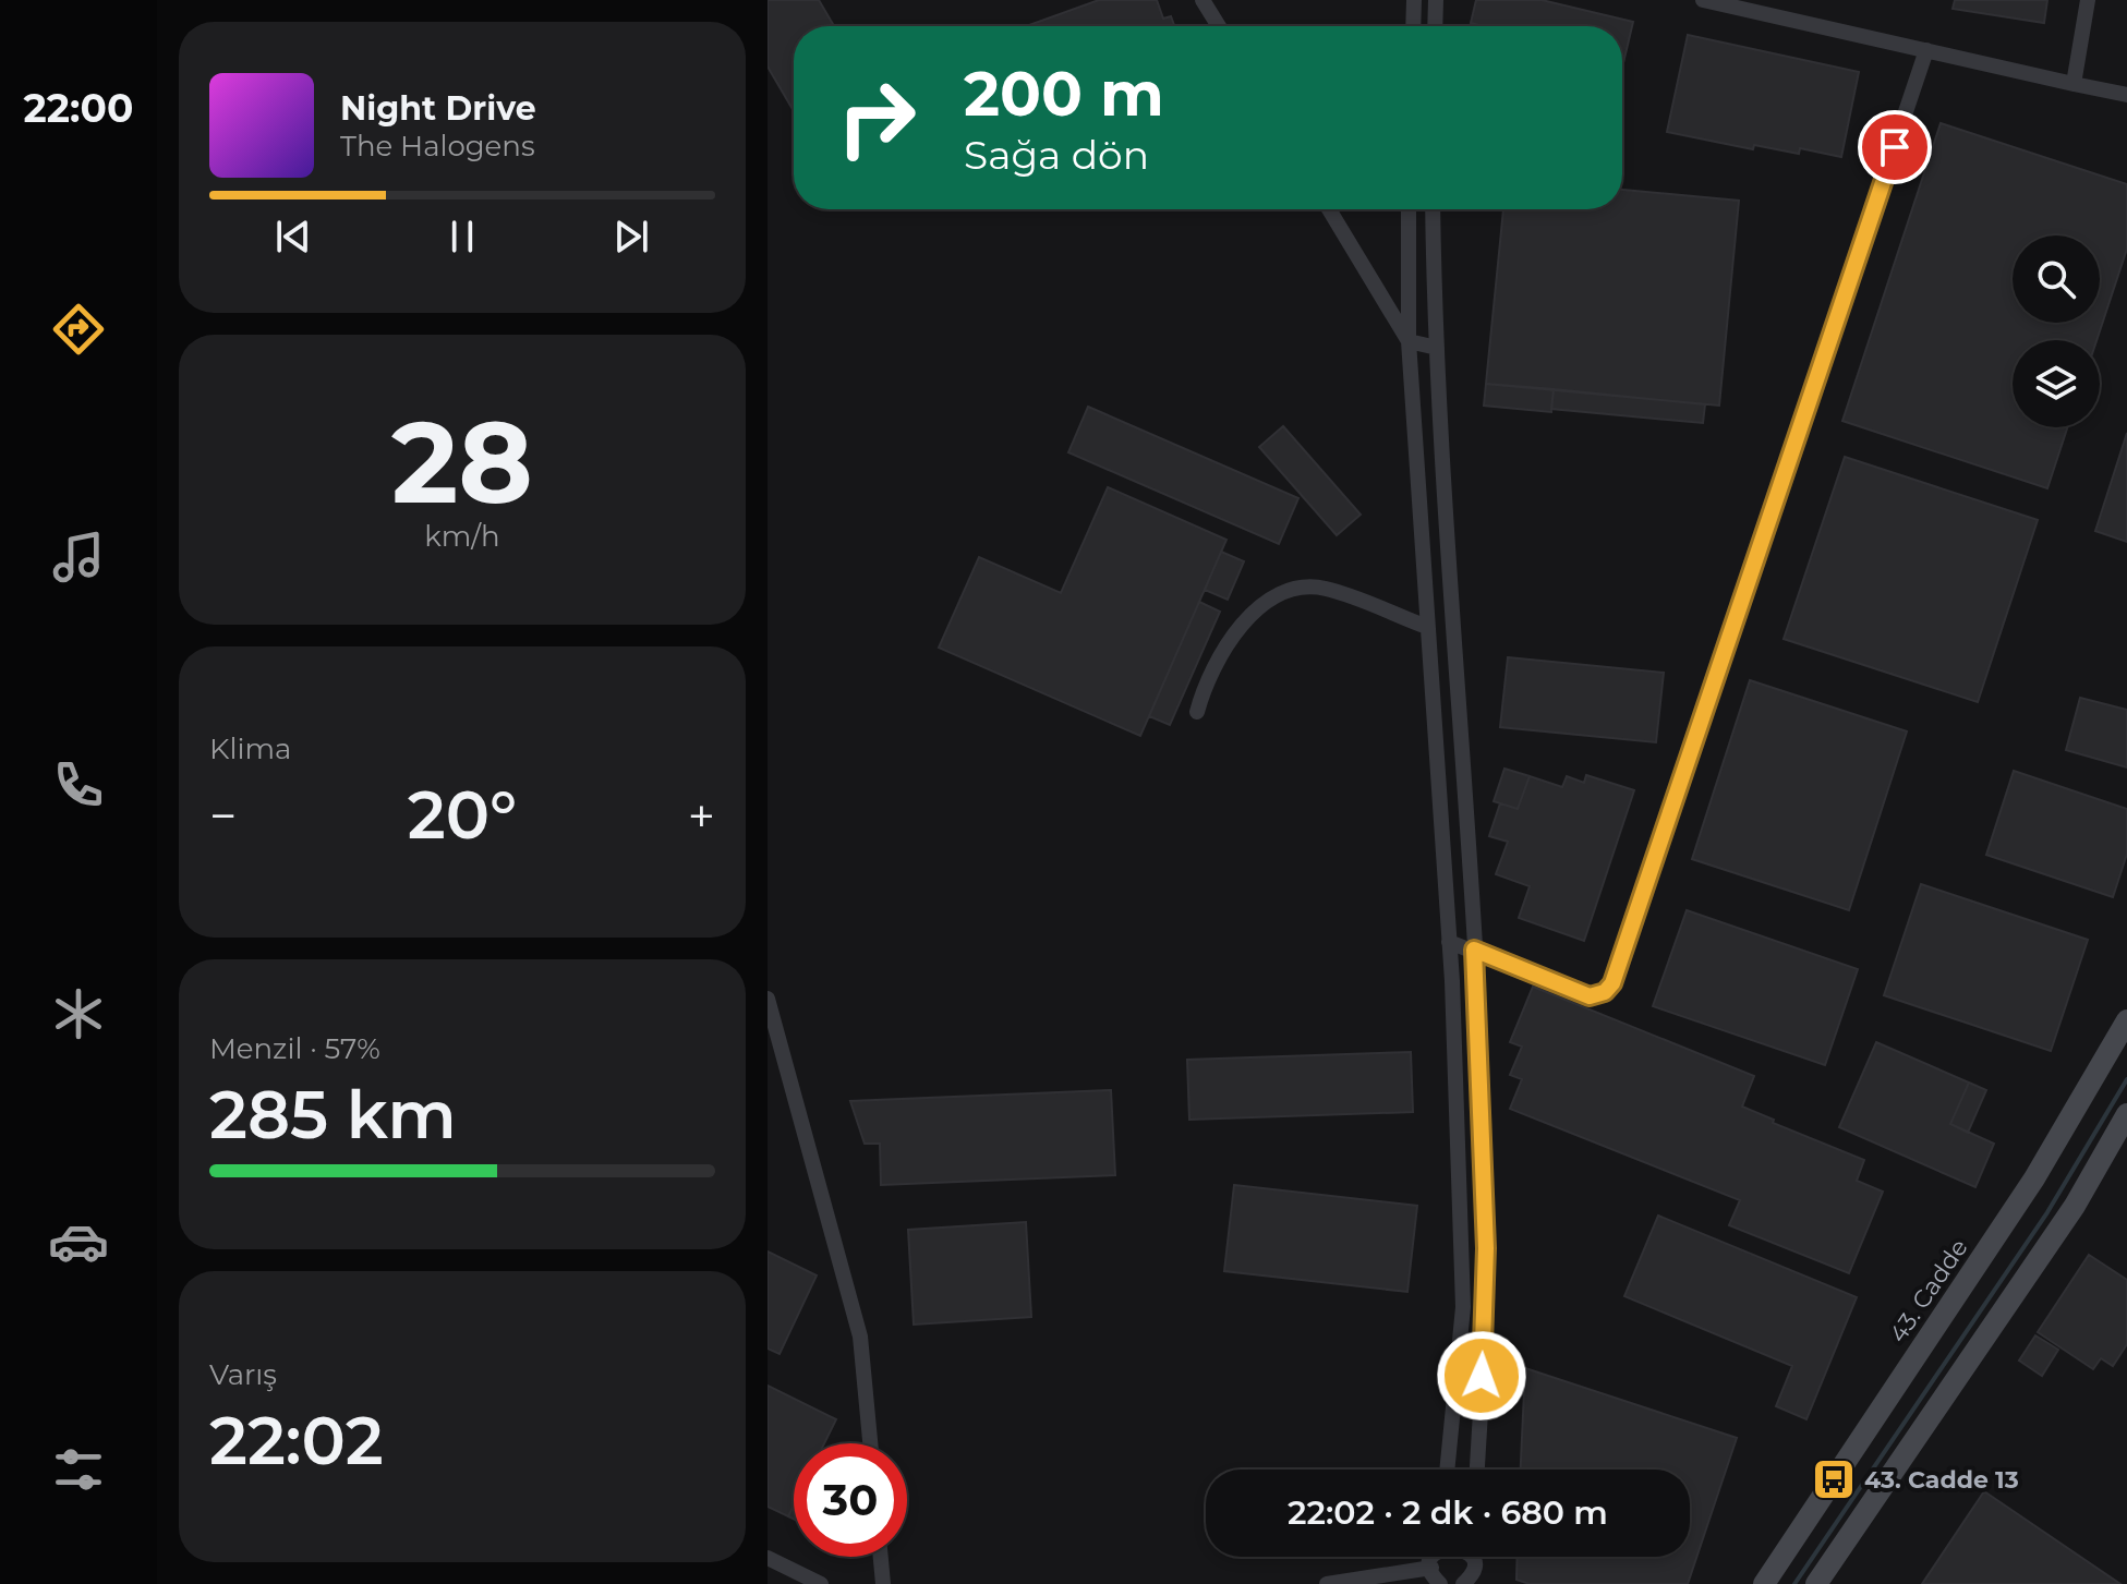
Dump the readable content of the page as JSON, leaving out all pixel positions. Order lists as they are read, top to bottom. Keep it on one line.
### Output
{"streets":{"main road":["43. Cadde"]},"places":{"bus stop":["43. Cadde 13"]},"page":{"tabs":"22:00","turn":["200 m","Sağa dön"],"song":["Night Drive","The Halogens"],"tile":[["28","km/h"],"Klima",["Menzil · 57%","285 km"],["Varış","22:02"]],"heat":["−","20°","+"],"limit":"30","trip":"22:02 · 2 dk · 680 m"}}
